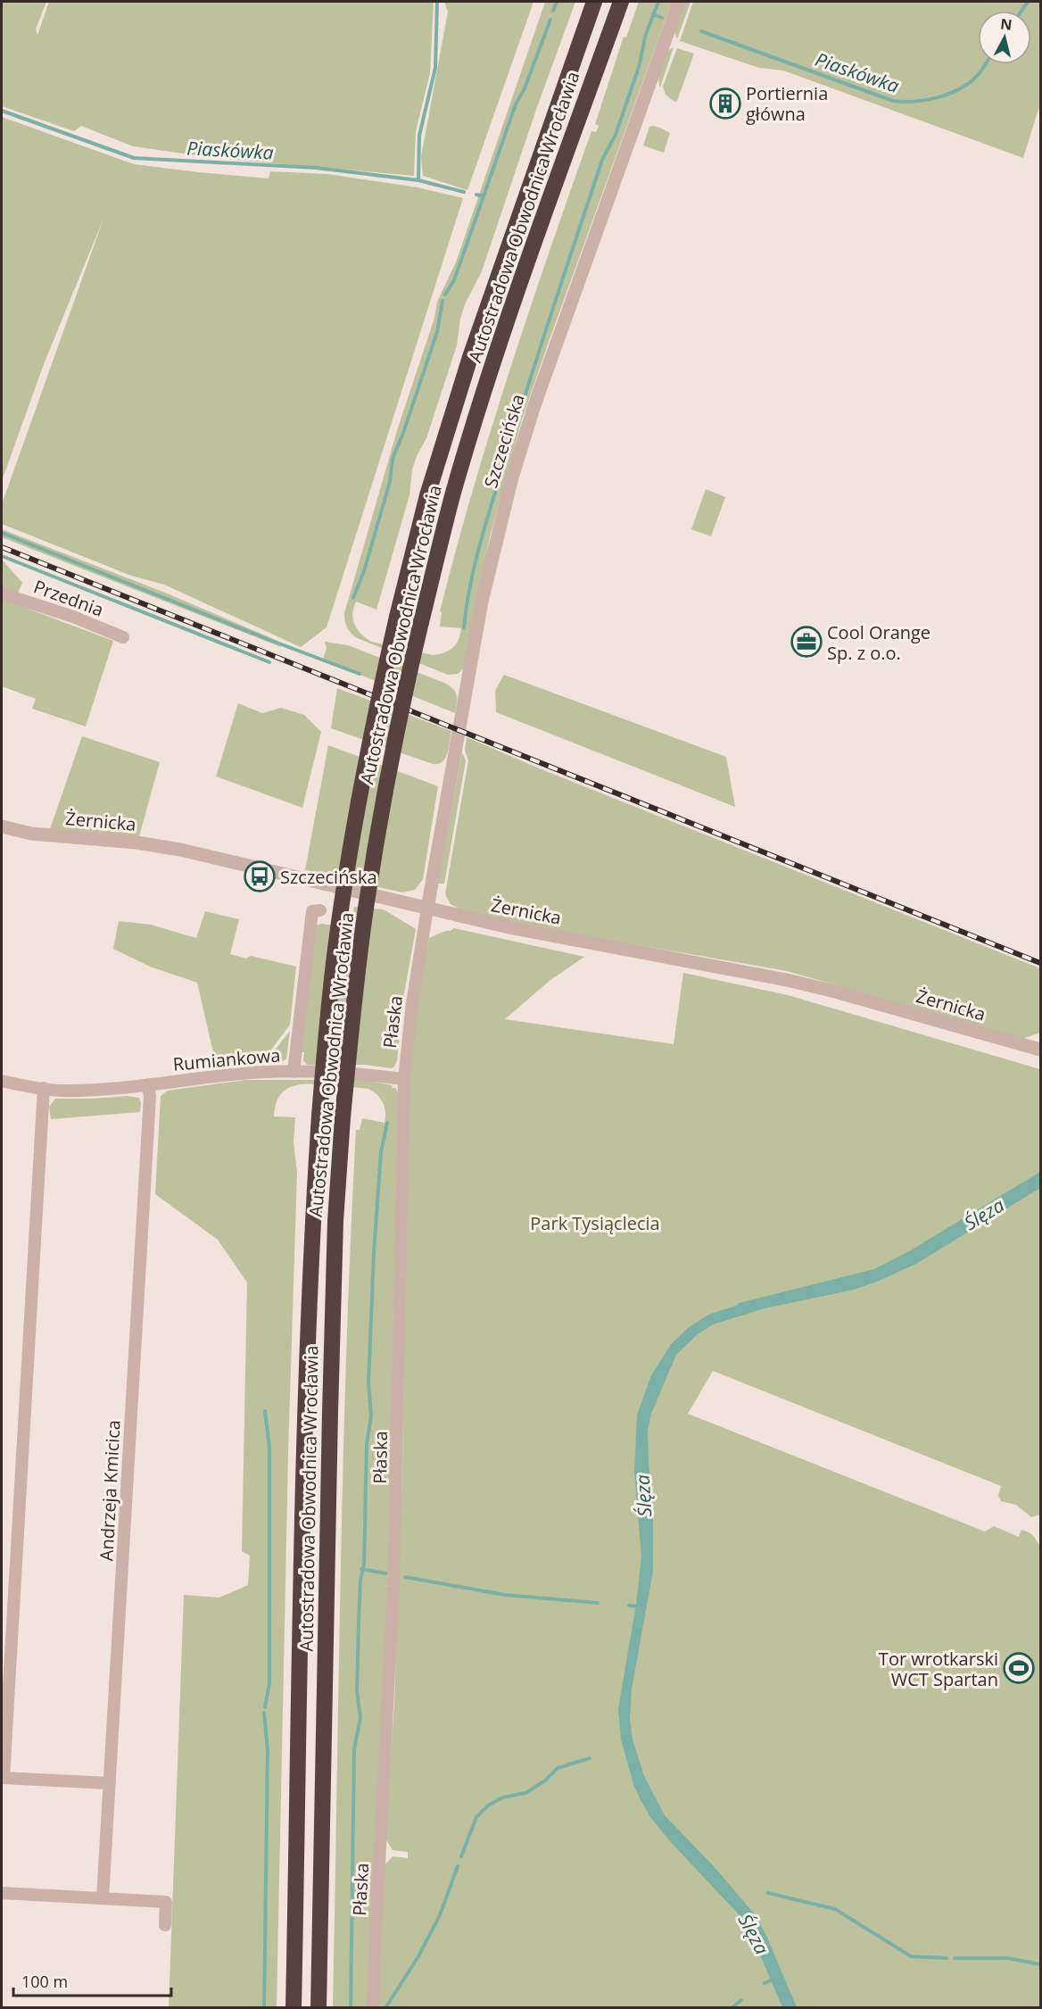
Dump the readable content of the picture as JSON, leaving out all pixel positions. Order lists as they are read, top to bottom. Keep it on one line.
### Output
{"streets":{"highway":["Autostradowa Obwodnica Wrocławia"],"street":["Szczecińska","Przednia","Żernicka","Płaska","Rumiankowa","Andrzeja Kmicica"]},"crossings":[["Szczecińska","Żernicka"],["Szczecińska","Płaska"],["Żernicka","Płaska"],["Rumiankowa","Andrzeja Kmicica"]],"water":["Piaskówka","Ślęza"],"parks":["Park Tysiąclecia"],"places":{"building":["Portiernia główna"],"office":["Cool Orange Sp. z o.o."],"bus stop":["Szczecińska"],"sports":["Tor wrotkarski WCT Spartan"]},"scale_bar":"100 m","north":"top"}
